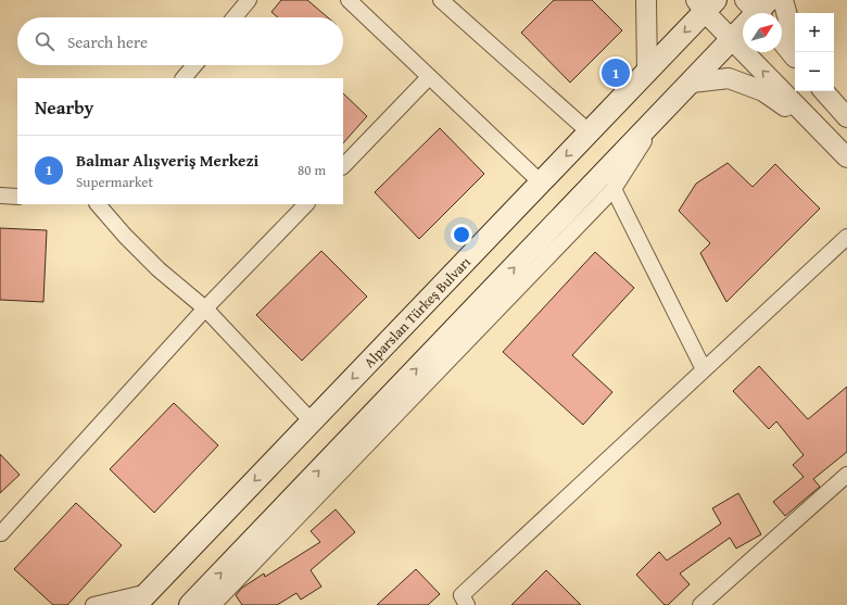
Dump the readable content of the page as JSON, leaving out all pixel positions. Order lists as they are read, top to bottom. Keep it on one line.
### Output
{"streets":{"main road":["Alparslan Türkeş Bulvarı"]},"north":"top right","page":{"map_buttons":["+","−"],"search":"Search here","pins":"1","heading":"Nearby","list":[{"mark":"1","name":"Balmar Alışveriş Merkezi","note":"Supermarket","value":"80 m"}]}}
